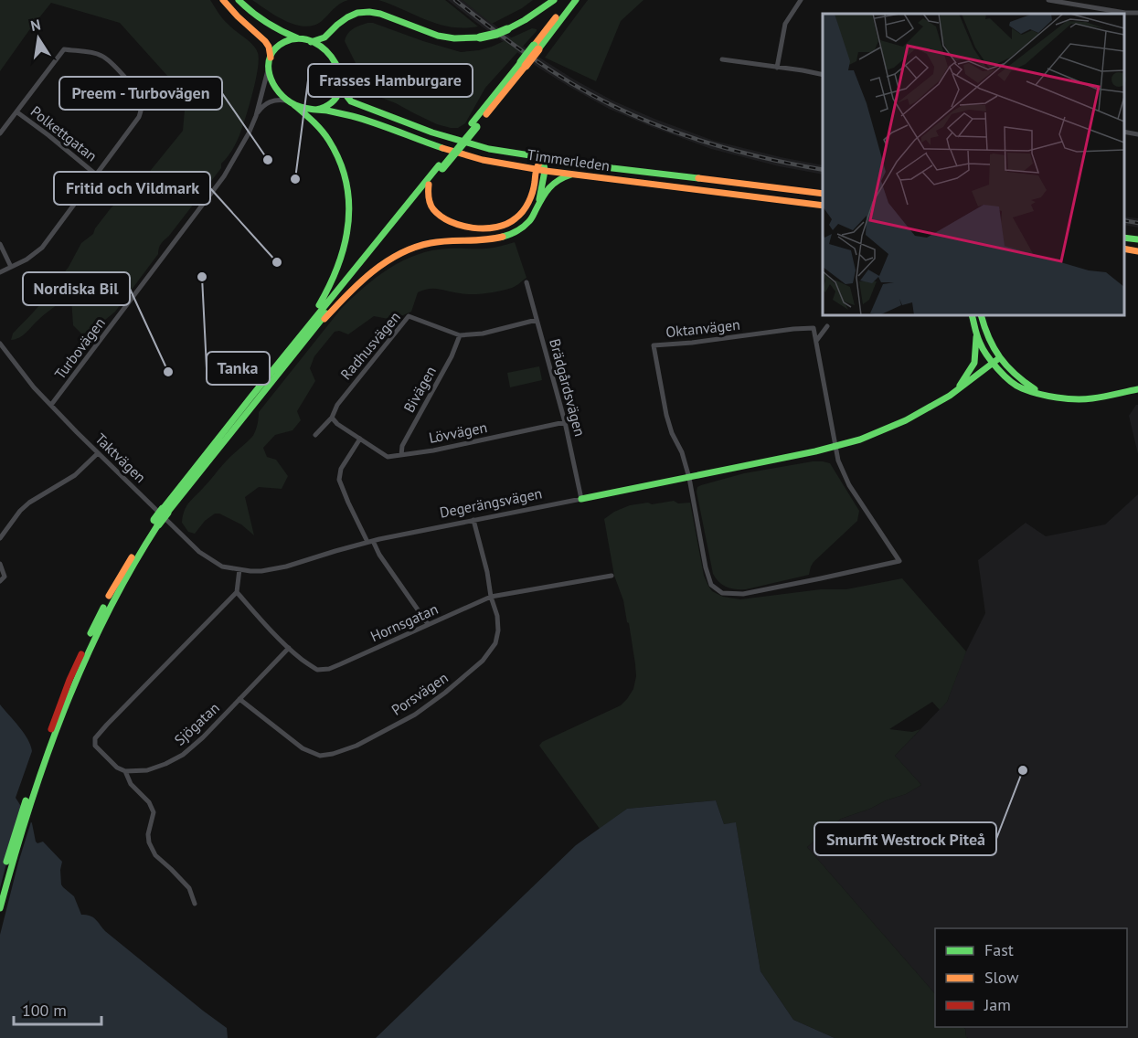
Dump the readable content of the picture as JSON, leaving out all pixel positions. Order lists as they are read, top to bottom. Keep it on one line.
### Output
{"streets":{"main road":["Timmerleden","Degerängsvägen"],"street":["Polkettgatan","Oktanvägen","Radhusvägen","Turbovägen","Brädgårdsvägen","Bivägen","Lövvägen","Taktvägen","Hornsgatan","Porsvägen","Sjögatan"]},"crossings":[["Timmerleden","Turbovägen"],["Oktanvägen","Degerängsvägen"],["Radhusvägen","Brädgårdsvägen"],["Radhusvägen","Bivägen"],["Turbovägen","Taktvägen"],["Brädgårdsvägen","Lövvägen"],["Brädgårdsvägen","Degerängsvägen"],["Bivägen","Lövvägen"],["Taktvägen","Degerängsvägen"],["Degerängsvägen","Porsvägen"],["Hornsgatan","Porsvägen"],["Hornsgatan","Sjögatan"],["Porsvägen","Sjögatan"]],"places":["Preem - Turbovägen","Frasses Hamburgare","Fritid och Vildmark","Tanka","Nordiska Bil","Smurfit Westrock Piteå"],"legend":["Fast","Slow","Jam"],"scale_bar":"100 m","north":"top"}
